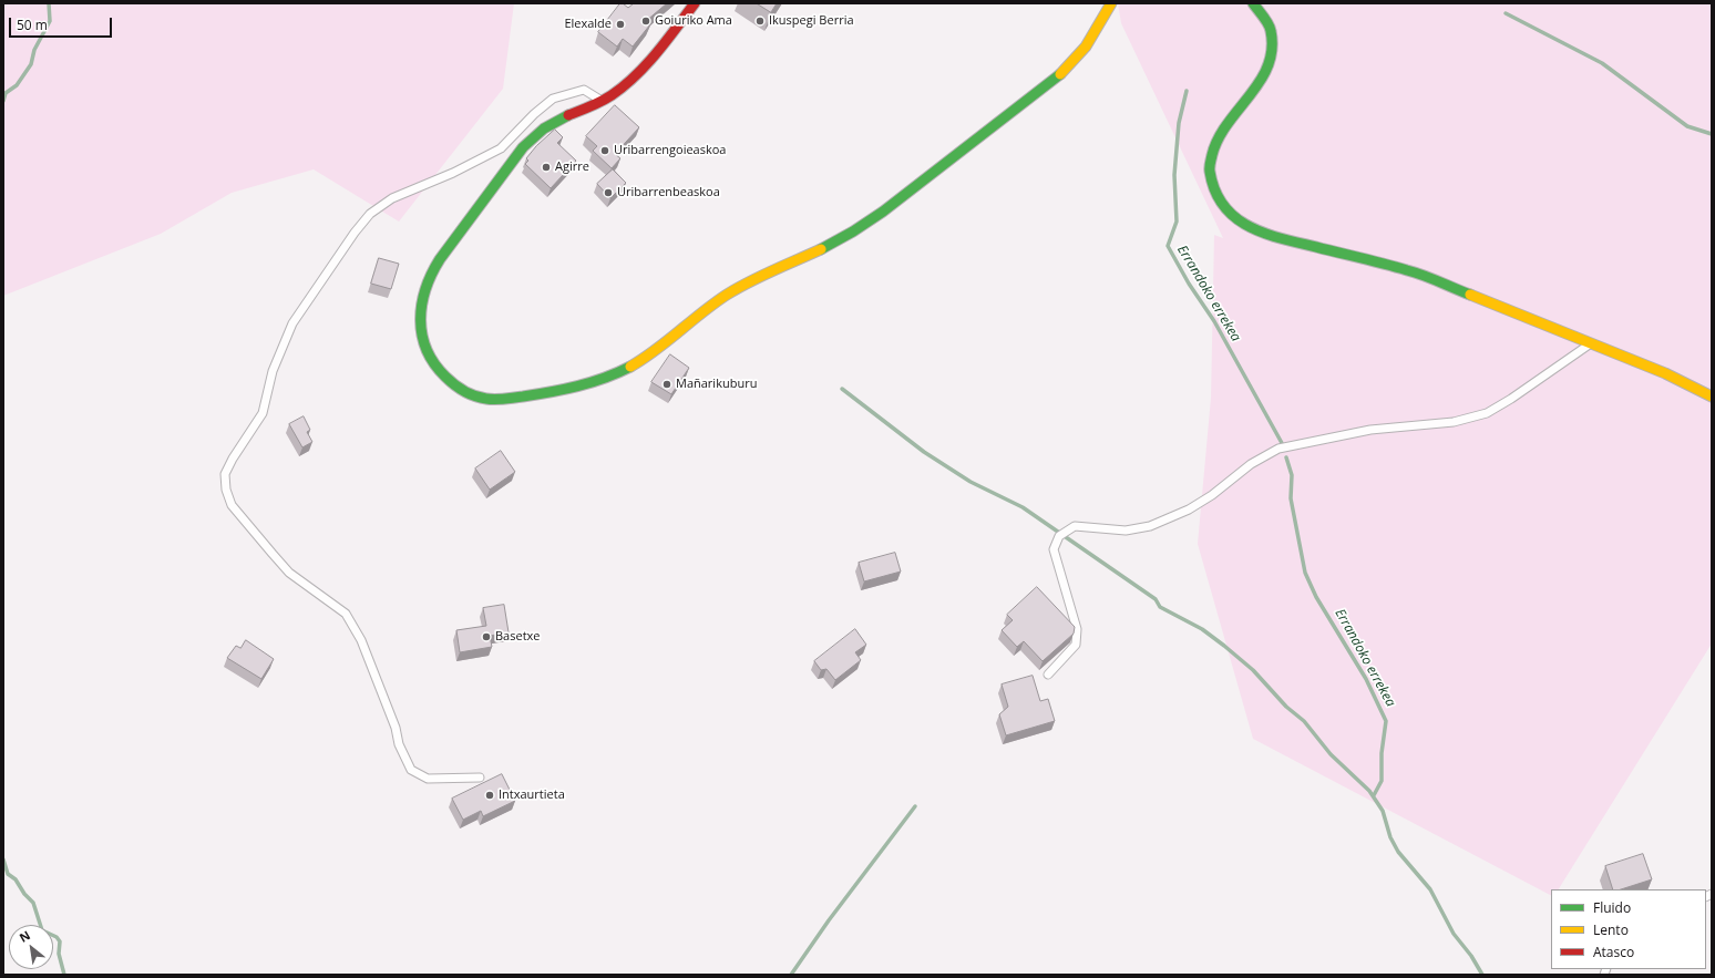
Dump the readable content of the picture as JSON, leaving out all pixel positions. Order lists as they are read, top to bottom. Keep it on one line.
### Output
{"water":["Errandoko errekea"],"places":["Goiuriko Ama","Ikuspegi Berria","Elexalde","Uribarrengoieaskoa","Agirre","Uribarrenbeaskoa","Mañarikuburu","Basetxe","Intxaurtieta"],"legend":["Fluido","Lento","Atasco"],"scale_bar":"50 m","north":"top left"}
